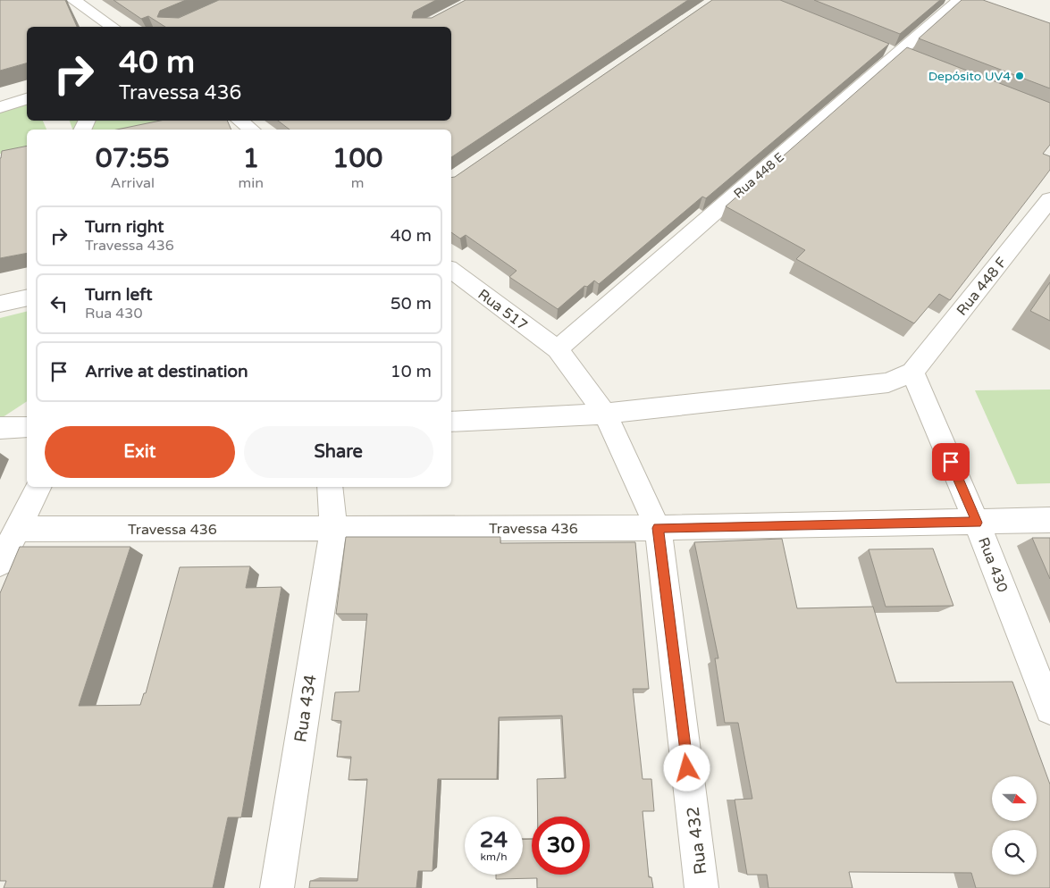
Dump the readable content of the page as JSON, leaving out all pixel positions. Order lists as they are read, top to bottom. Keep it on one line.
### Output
{"streets":{"street":["Rua 448 E","Rua 448 F","Rua 517","Travessa 436","Rua 430","Rua 434","Rua 432"]},"crossings":[["Rua 448 E","Rua 517"],["Rua 448 F","Rua 430"],["Rua 517","Rua 432"],["Travessa 436","Rua 430"],["Travessa 436","Rua 434"],["Travessa 436","Rua 432"]],"places":["Depósito UV4"],"north":"right","page":{"turn":["40 m","Travessa 436"],"eta":["07:55","Arrival","1","min","100","m"],"list":[{"name":"Turn right","note":"Travessa 436","value":"40 m"},{"name":"Turn left","note":"Rua 430","value":"50 m"},{"name":"Arrive at destination","value":"10 m"}],"buttons":["Exit","Share"],"speed":"24 km/h","limit":"30"}}
